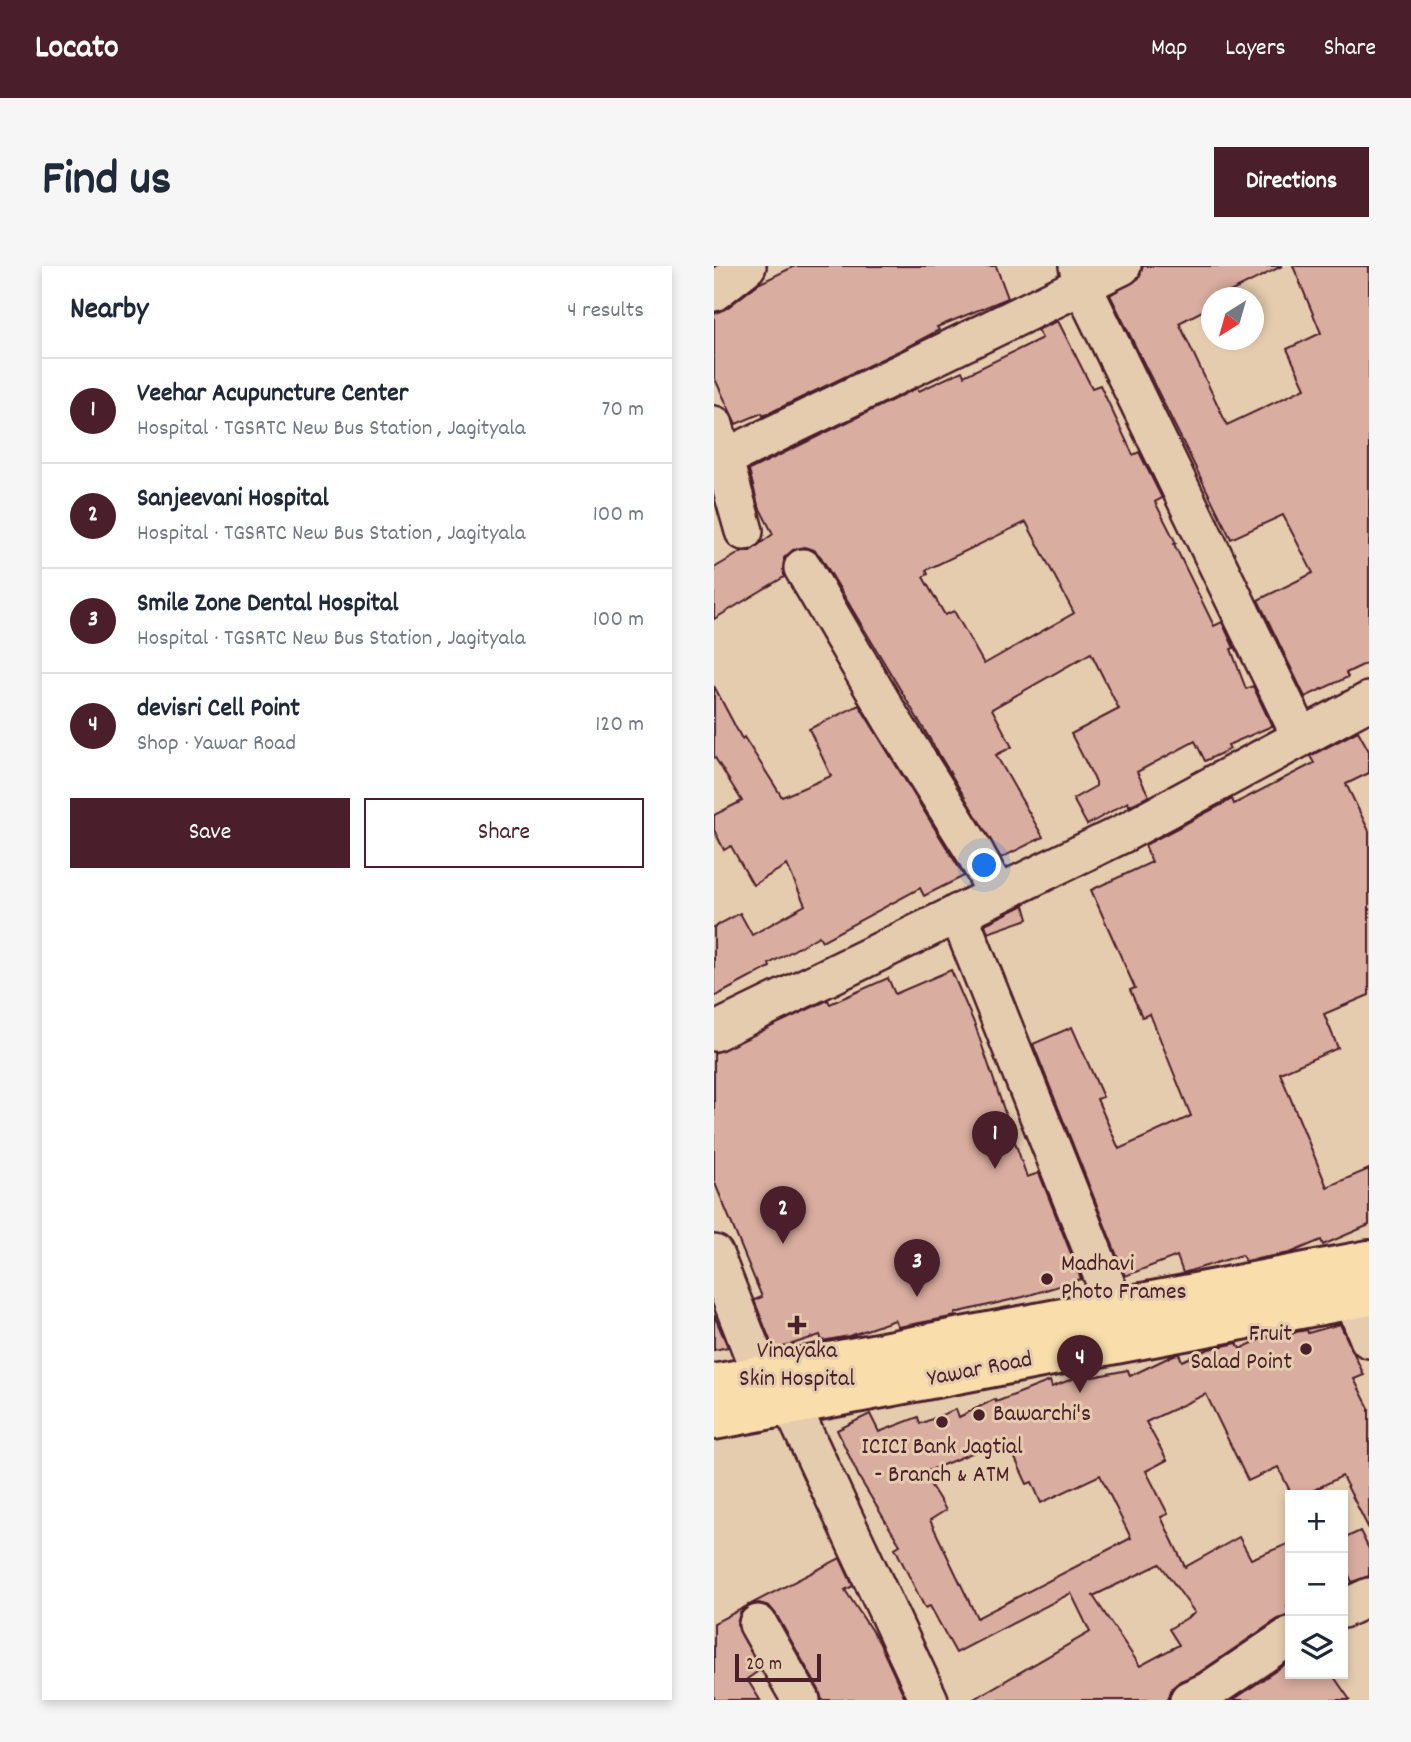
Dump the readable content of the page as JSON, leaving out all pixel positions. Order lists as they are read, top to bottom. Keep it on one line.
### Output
{"streets":{"highway":["Yawar Road"]},"places":{"other":["Madhavi Photo Frames","Fruit Salad Point","Bawarchi's","ICICI Bank Jagtial - Branch & ATM"],"health":["Vinayaka Skin Hospital"]},"scale_bar":"20 m","north":"bottom left","page":{"header":"Locato","nav":["Map","Layers","Share"],"title":"Find us","buttons":["Directions",["Save","Share"]],"heading":["Nearby","4 results"],"list":[{"mark":"1","name":"Veehar Acupuncture Center","note":"Hospital · TGSRTC New Bus Station , Jagityala","value":"70 m"},{"mark":"2","name":"Sanjeevani Hospital","note":"Hospital · TGSRTC New Bus Station , Jagityala","value":"100 m"},{"mark":"3","name":"Smile Zone Dental Hospital","note":"Hospital · TGSRTC New Bus Station , Jagityala","value":"100 m"},{"mark":"4","name":"devisri Cell Point","note":"Shop · Yawar Road","value":"120 m"}],"pins":["1","2","3","4"],"map_buttons":["+","−"],"scale":"20 m"}}
